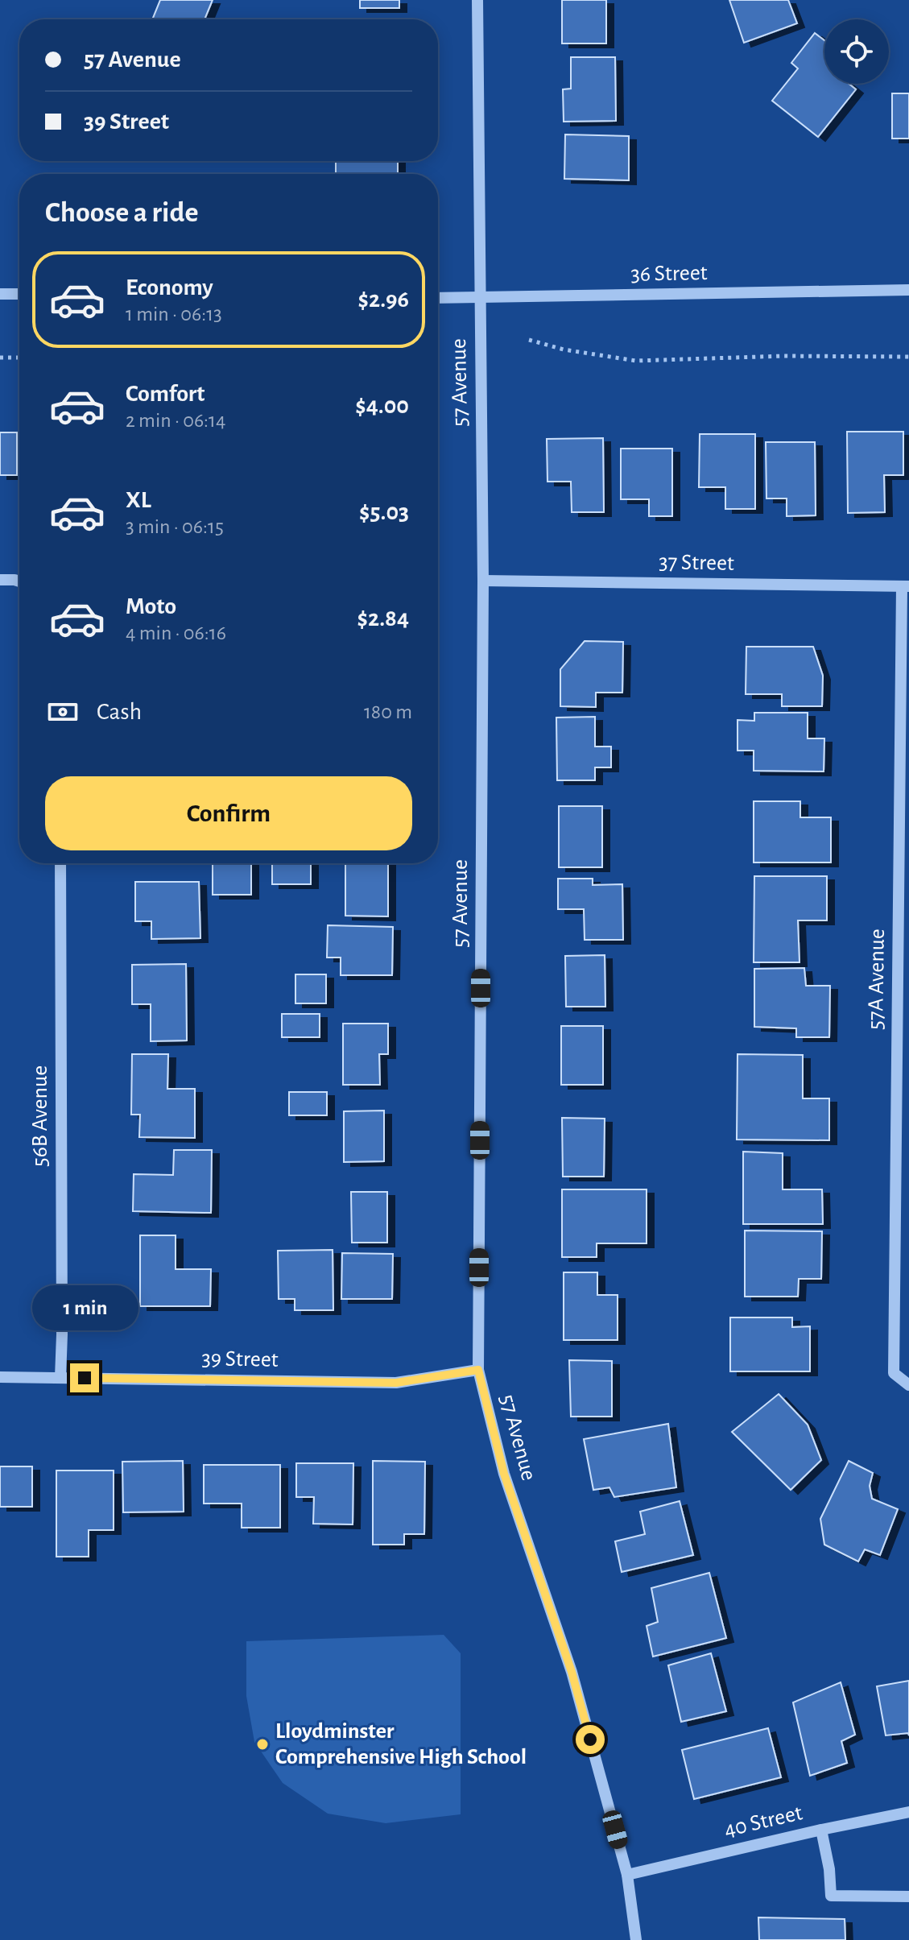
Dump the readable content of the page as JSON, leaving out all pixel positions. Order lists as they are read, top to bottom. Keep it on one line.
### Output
{"streets":{"street":["36 Street","57 Avenue","37 Street","57A Avenue","56B Avenue","39 Street","40 Street"]},"crossings":[["36 Street","57 Avenue"],["57 Avenue","37 Street"],["57 Avenue","39 Street"],["57 Avenue","40 Street"],["37 Street","57A Avenue"],["56B Avenue","39 Street"]],"places":["Lloydminster Comprehensive High School"],"page":{"banner":["57 Avenue","39 Street"],"heading":"Choose a ride","list":[{"name":"Economy","note":"1 min · 06:13","value":"$2.96"},{"name":"Comfort","note":"2 min · 06:14","value":"$4.00"},{"name":"XL","note":"3 min · 06:15","value":"$5.03"},{"name":"Moto","note":"4 min · 06:16","value":"$2.84"}],"pay":["Cash","180 m"],"buttons":"Confirm","bubble":"1 min"}}
